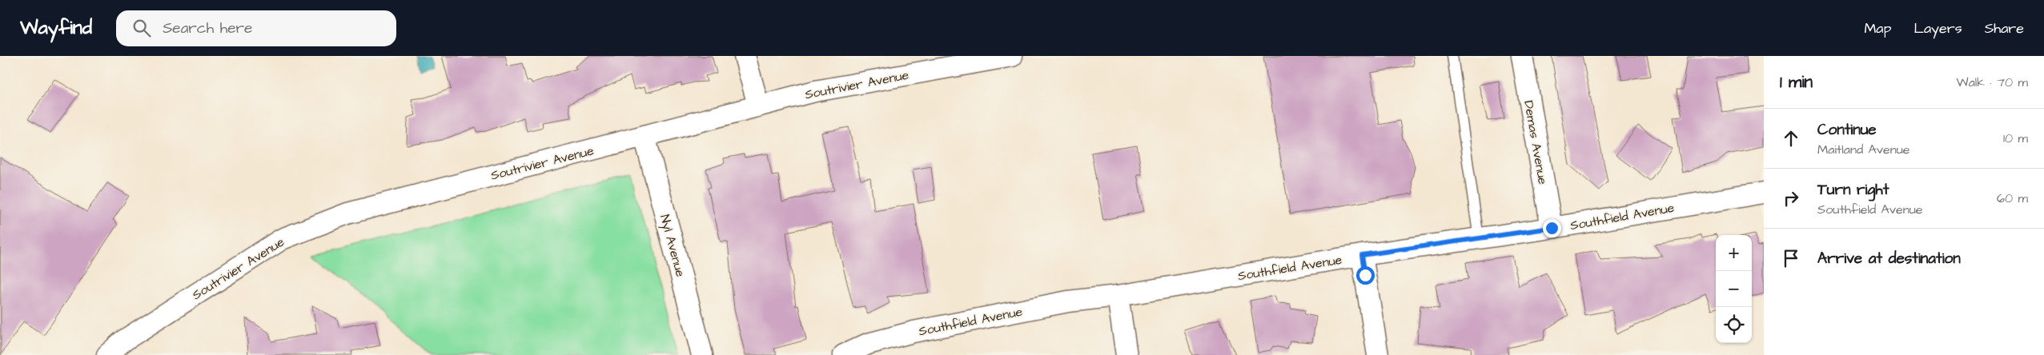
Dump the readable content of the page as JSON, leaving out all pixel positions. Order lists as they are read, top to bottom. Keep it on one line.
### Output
{"streets":{"street":["Soutrivier Avenue","Demas Avenue","Southfield Avenue","Nyl Avenue"]},"crossings":[["Soutrivier Avenue","Nyl Avenue"],["Demas Avenue","Southfield Avenue"]],"page":{"header":"Wayfind","search":"Search here","nav":["Map","Layers","Share"],"heading":["1 min","Walk · 70 m"],"list":[["Continue","Maitland Avenue","10 m"],["Turn right","Southfield Avenue","60 m"],"Arrive at destination"],"map_buttons":["+","−"]}}
